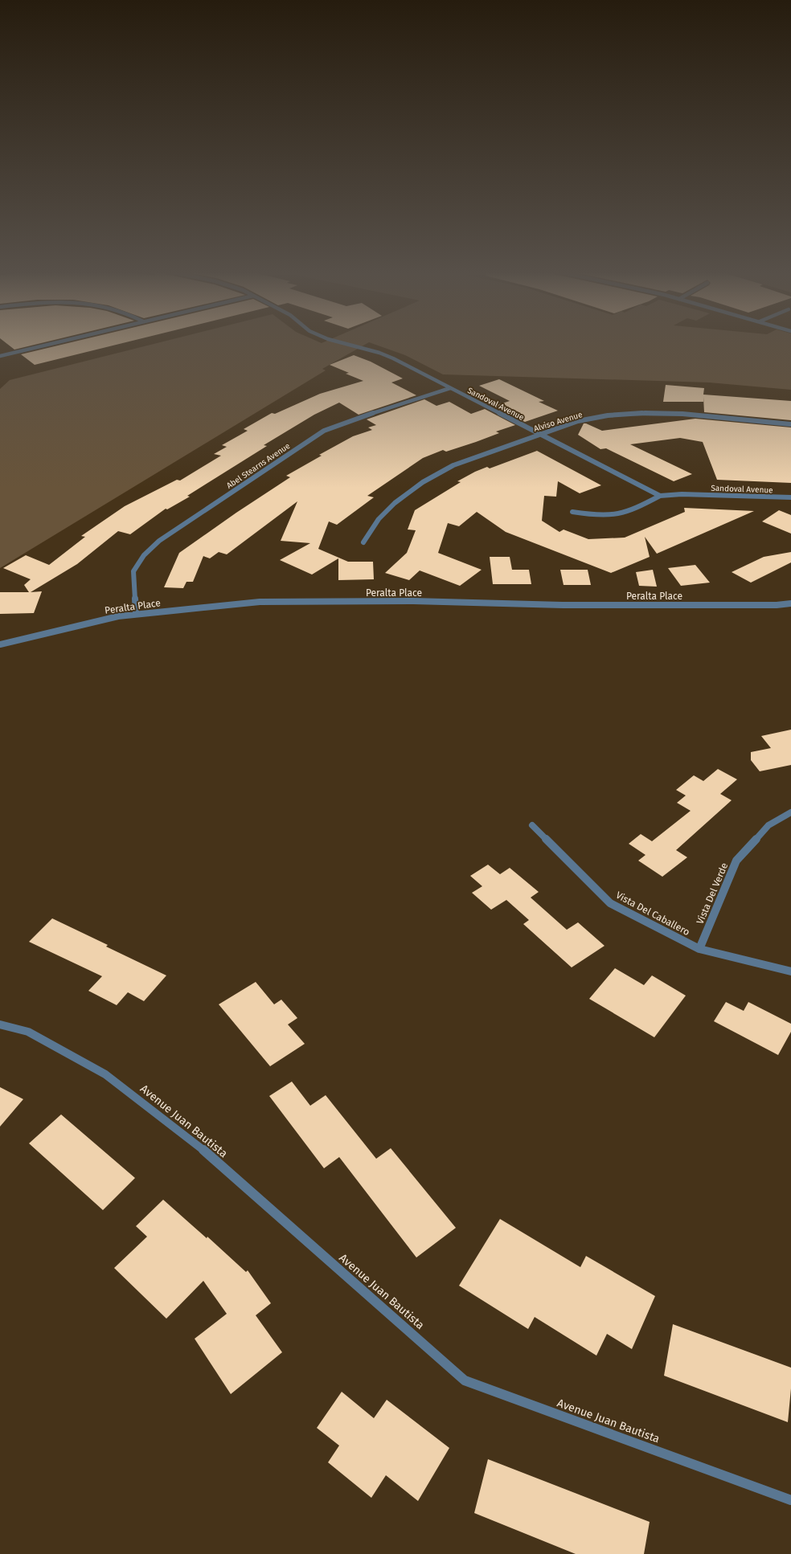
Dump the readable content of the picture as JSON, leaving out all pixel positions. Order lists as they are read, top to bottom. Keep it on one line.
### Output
{"streets":{"street":["Sandoval Avenue","Alviso Avenue","Abel Stearns Avenue","Peralta Place","Vista Del Verde","Vista Del Caballero","Avenue Juan Bautista"]},"crossings":[["Sandoval Avenue","Alviso Avenue"],["Sandoval Avenue","Abel Stearns Avenue"],["Abel Stearns Avenue","Peralta Place"],["Vista Del Verde","Vista Del Caballero"]]}
